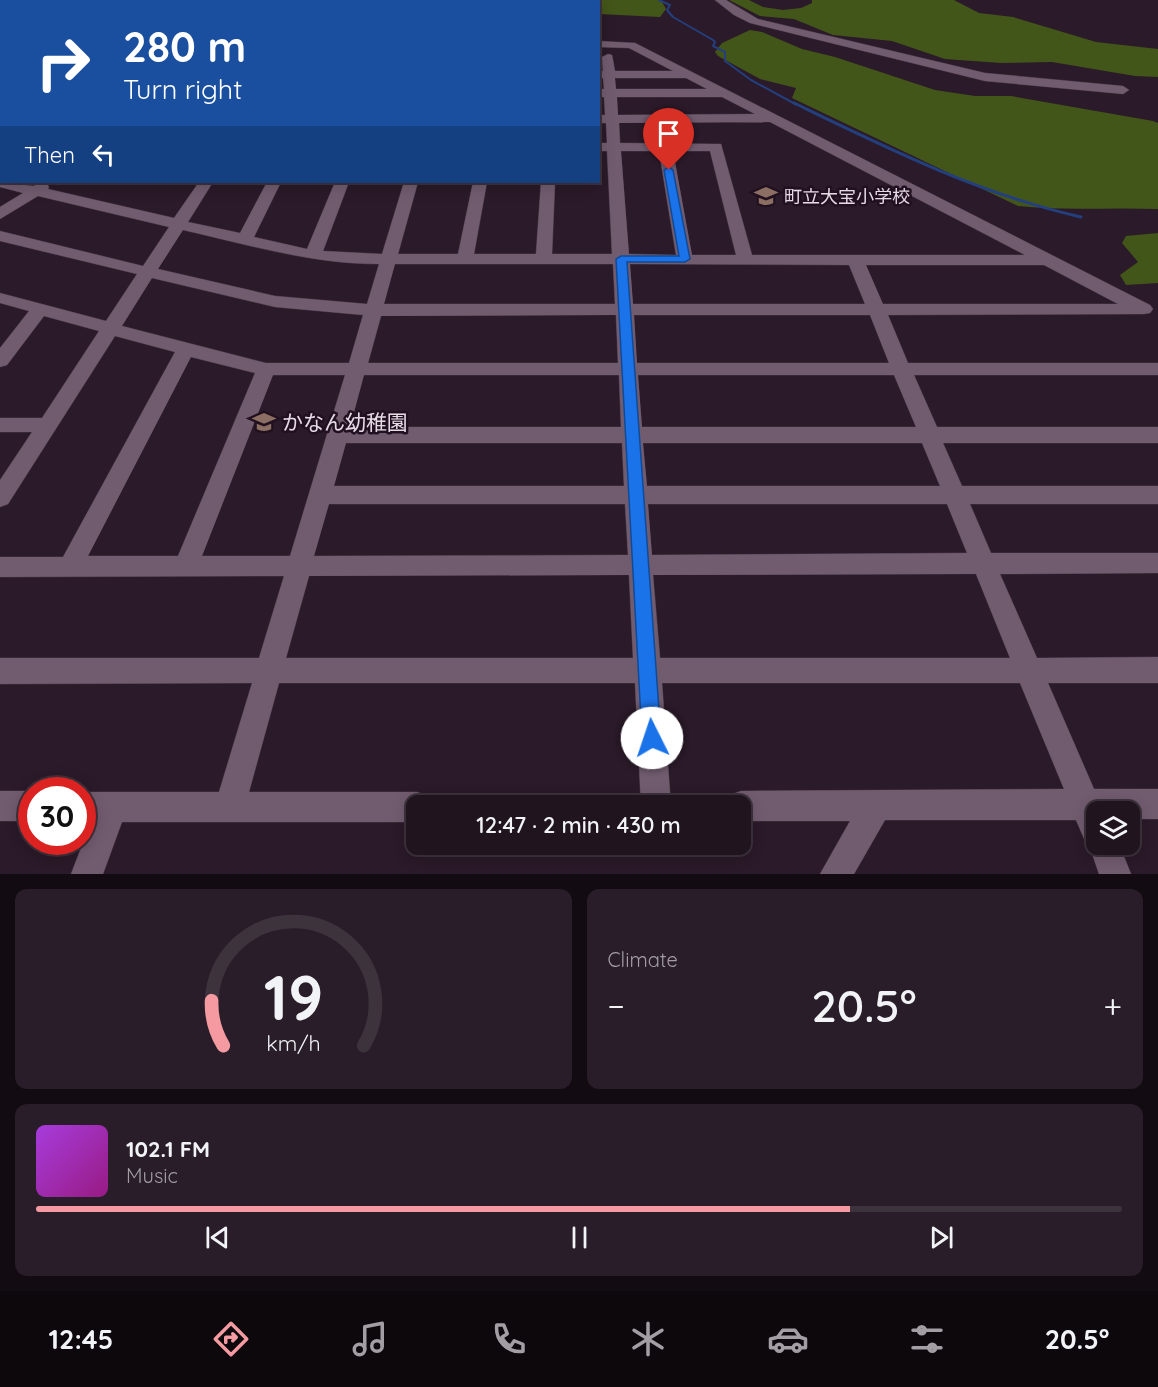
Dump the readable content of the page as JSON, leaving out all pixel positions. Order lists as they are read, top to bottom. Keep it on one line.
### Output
{"places":{"school or university":["町立大宝小学校","かなん幼稚園"]},"page":{"turn":["280 m","Turn right"],"then":"Then","limit":"30","trip":"12:47 · 2 min · 430 m","tile":"Climate","heat":["−","20.5°","+"],"song":["102.1 FM","Music"],"tabs":["12:45","20.5°"],"gauge":["19","km/h"]}}
